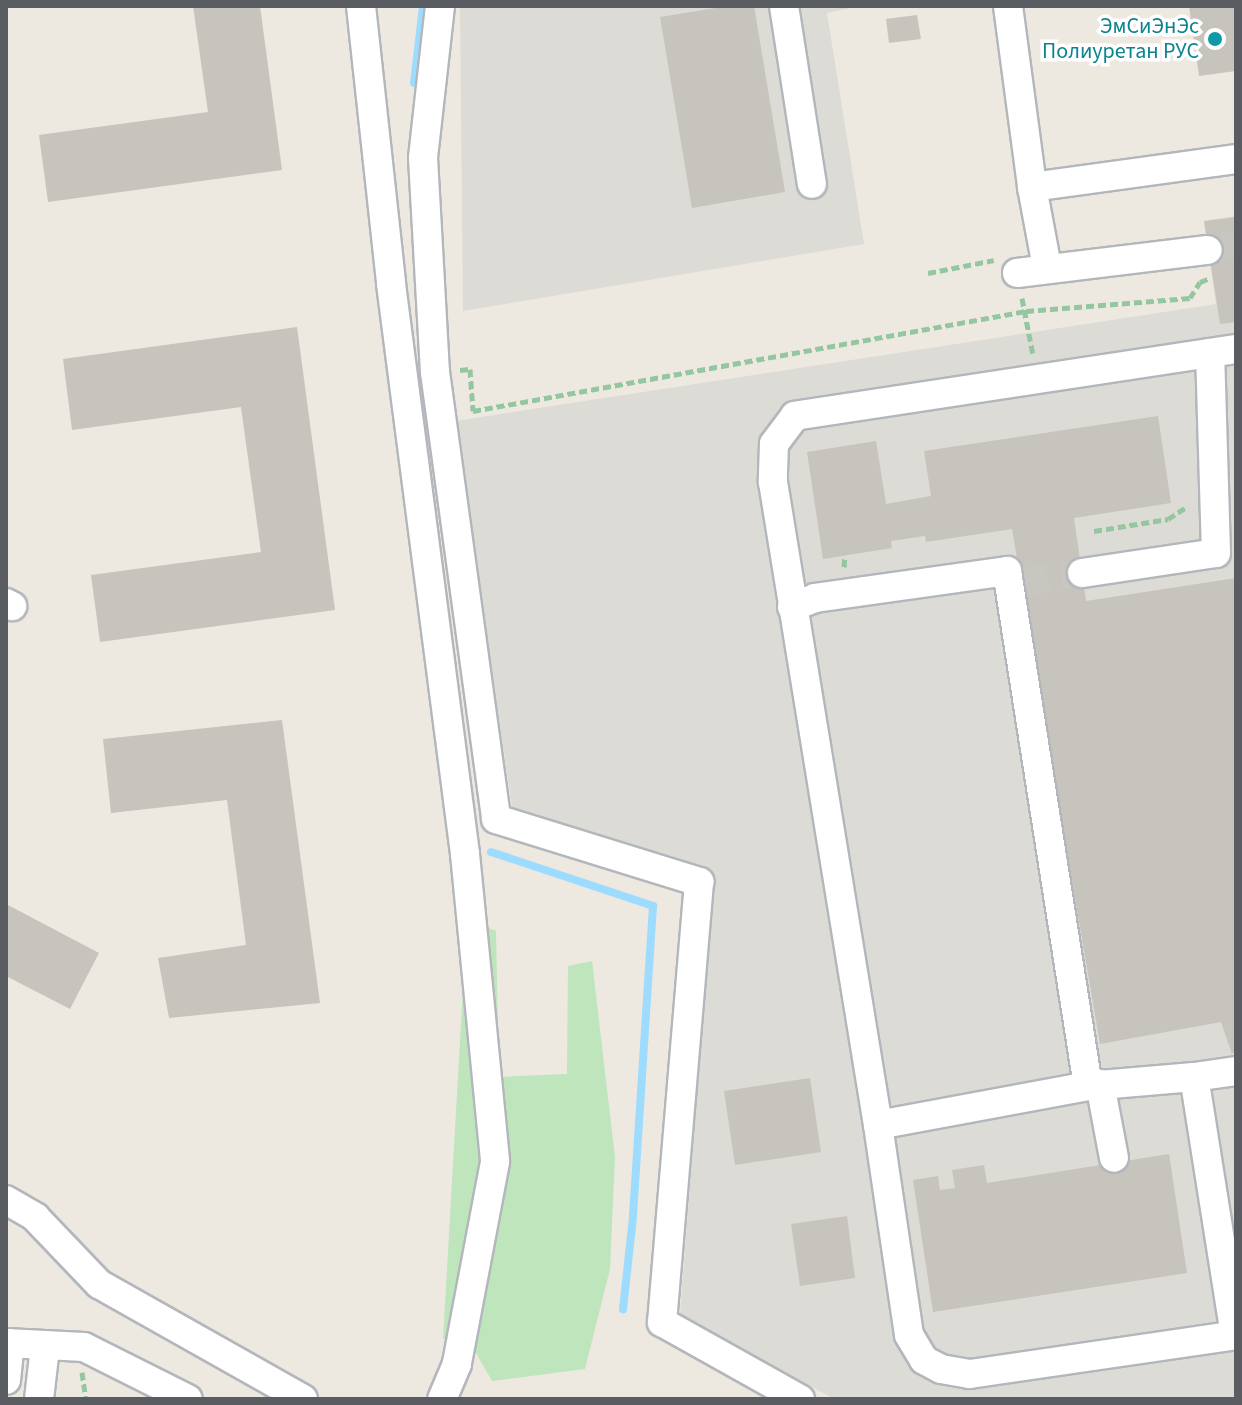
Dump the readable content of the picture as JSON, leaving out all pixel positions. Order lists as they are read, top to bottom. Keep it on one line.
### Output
{"places":["ЭмСиЭнЭс Полиуретан РУС"]}
